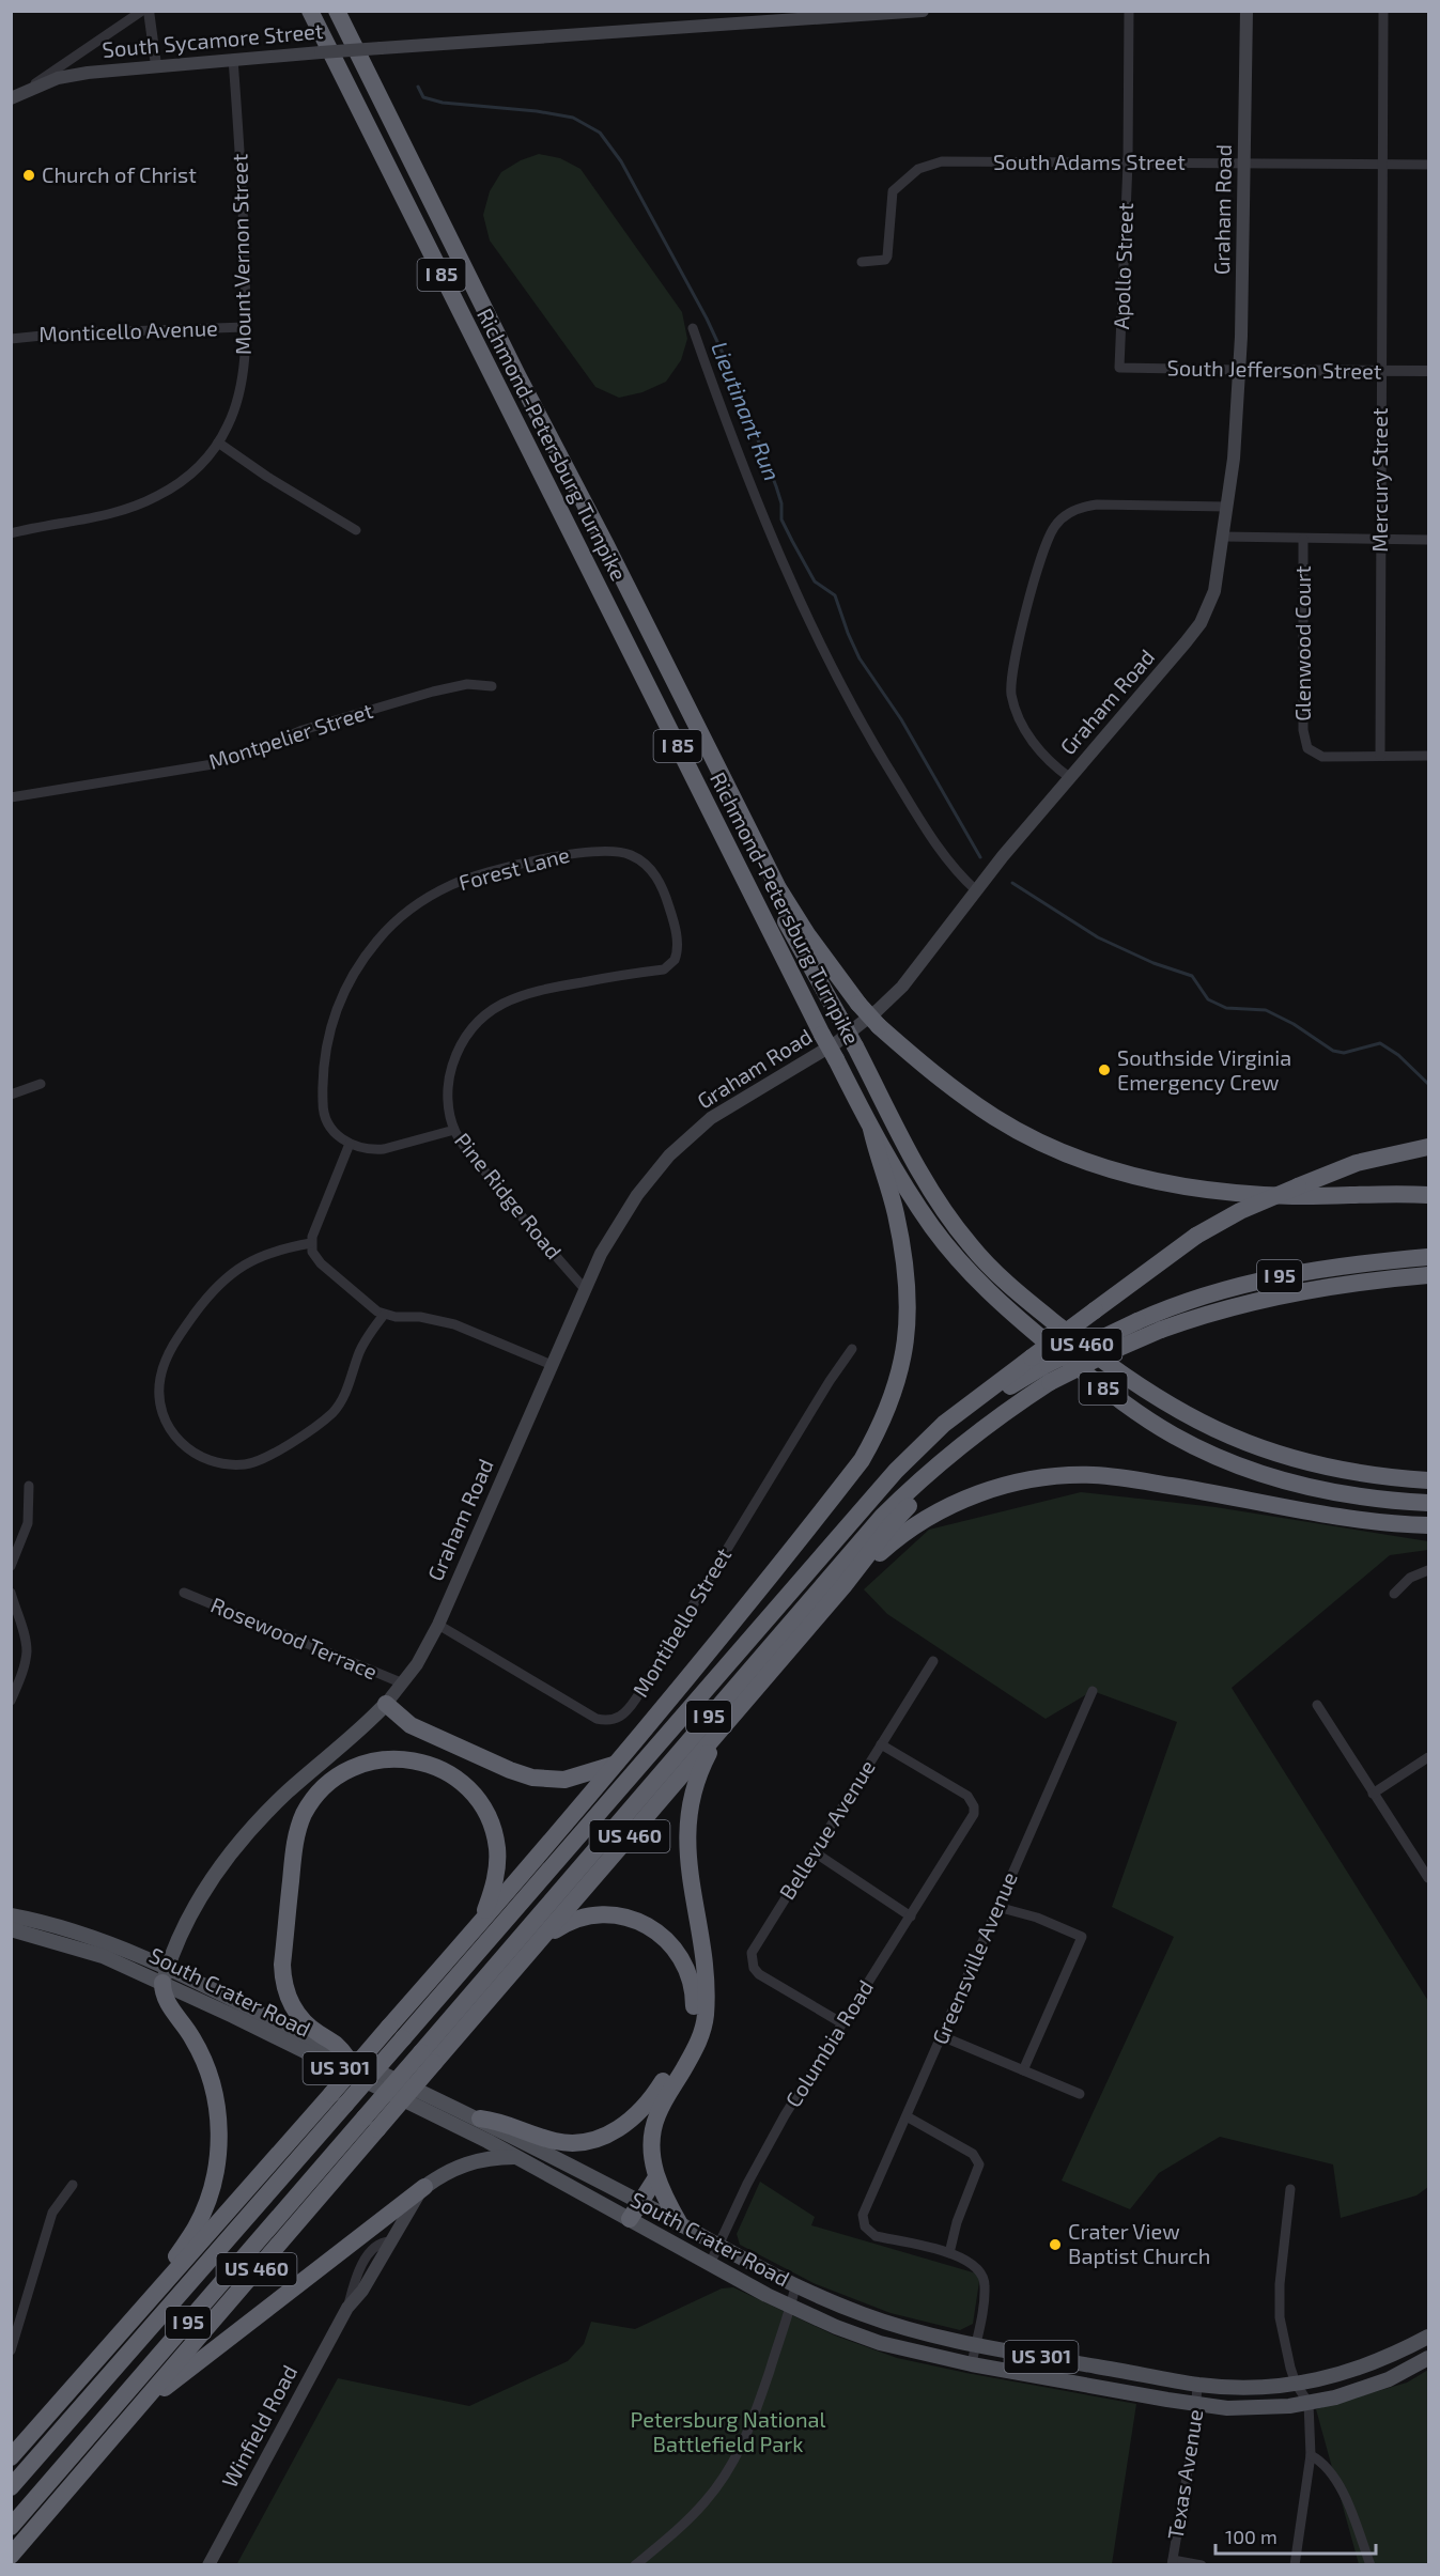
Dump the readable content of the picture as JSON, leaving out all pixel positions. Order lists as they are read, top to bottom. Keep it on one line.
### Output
{"streets":{"highway":["I 85","Richmond-Petersburg Turnpike","I 95","US 460"],"main road":["South Sycamore Street","Graham Road","South Crater Road","US 301","Winfield Road"],"street":["South Adams Street","Mount Vernon Street","Apollo Street","Monticello Avenue","South Jefferson Street","Mercury Street","Glenwood Court","Montpelier Street","Forest Lane","Pine Ridge Road","Montibello Street","Rosewood Terrace","Bellevue Avenue","Greensville Avenue","Columbia Road","Texas Avenue"]},"crossings":[["South Sycamore Street","Mount Vernon Street"],["South Adams Street","Graham Road"],["South Adams Street","Apollo Street"],["South Adams Street","Mercury Street"],["Graham Road","South Jefferson Street"],["Graham Road","Pine Ridge Road"],["Graham Road","Montibello Street"],["Graham Road","Rosewood Terrace"],["Graham Road","South Crater Road"],["Mount Vernon Street","Monticello Avenue"],["Apollo Street","South Jefferson Street"],["South Jefferson Street","Mercury Street"],["Richmond-Petersburg Turnpike","US 460"],["Mercury Street","Glenwood Court"],["Forest Lane","Pine Ridge Road"],["I 95","US 460"],["Bellevue Avenue","Columbia Road"],["South Crater Road","Columbia Road"],["South Crater Road","Winfield Road"],["South Crater Road","Texas Avenue"]],"water":["Lieutinant Run"],"parks":["Petersburg National Battlefield Park"],"places":["Church of Christ","Southside Virginia Emergency Crew","Crater View Baptist Church"],"scale_bar":"100 m"}
